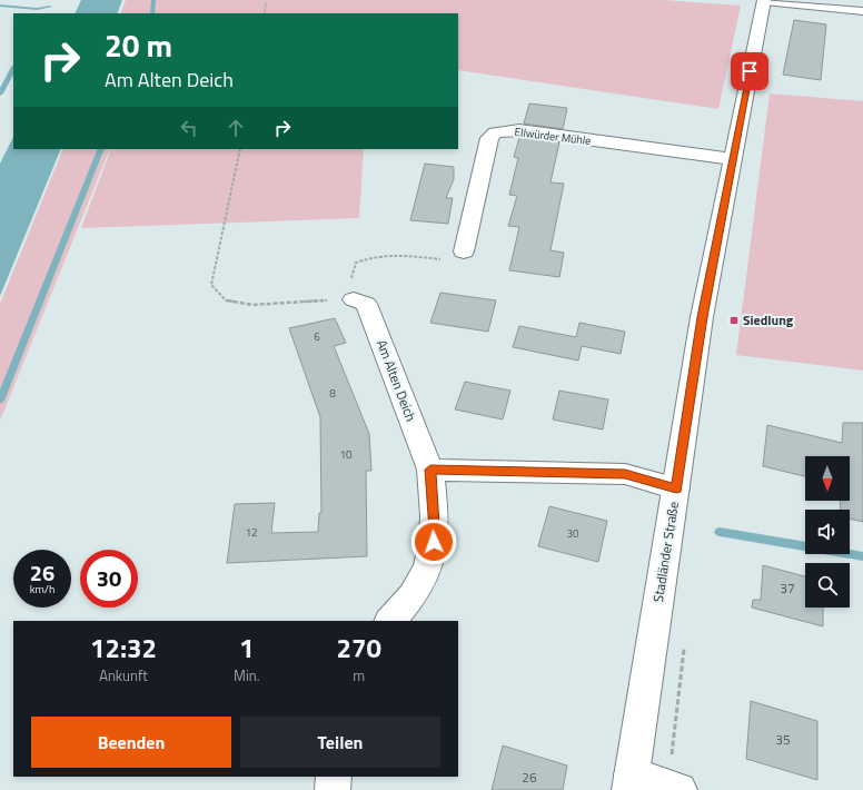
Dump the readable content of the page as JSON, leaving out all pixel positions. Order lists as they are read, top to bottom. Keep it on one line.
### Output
{"streets":{"main road":["Ellwürder Mühle","Am Alten Deich","Stadländer Straße"]},"crossings":[["Ellwürder Mühle","Stadländer Straße"]],"places":{"transit":["Siedlung"]},"house_numbers":["6","8","10","12","30","37","35","26"],"north":"bottom","page":{"turn":["20 m","Am Alten Deich"],"speed":"26 km/h","limit":"30","eta":["12:32","Ankunft","1","Min.","270","m"],"buttons":["Beenden","Teilen"]}}
